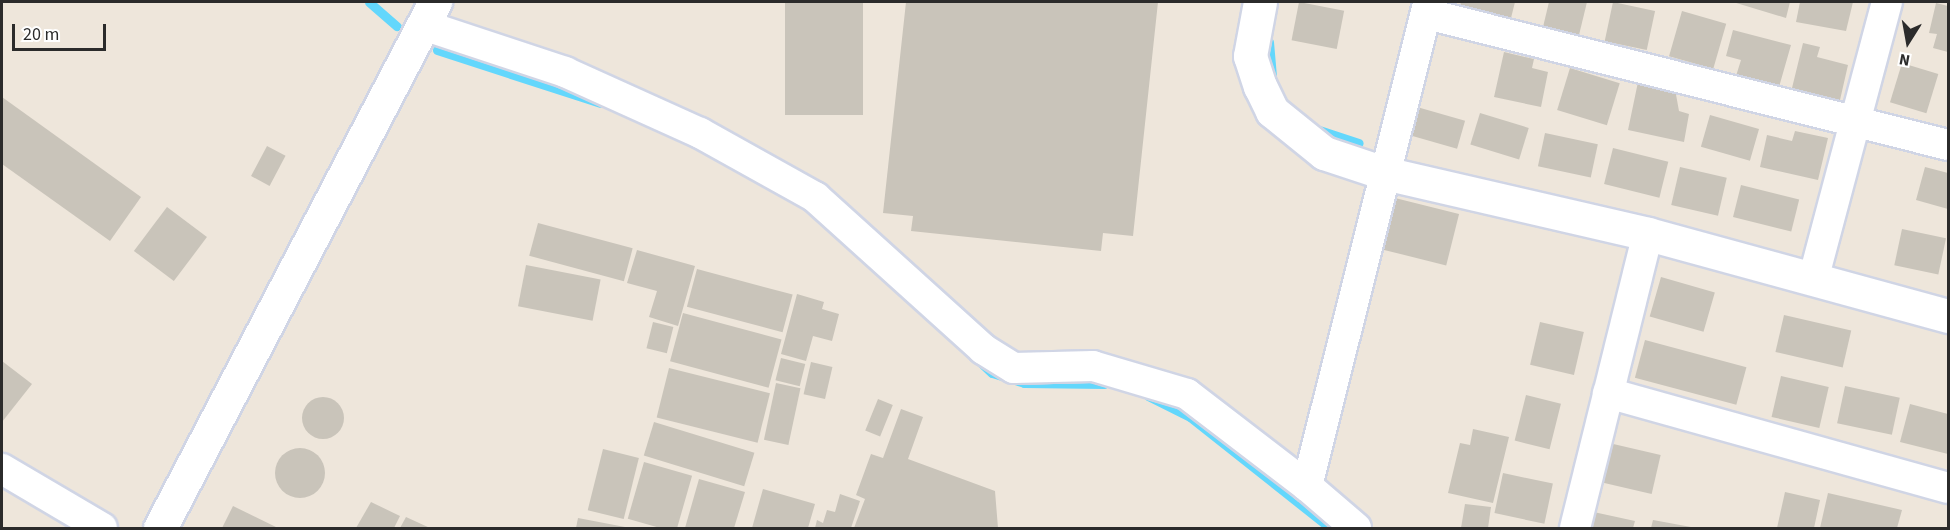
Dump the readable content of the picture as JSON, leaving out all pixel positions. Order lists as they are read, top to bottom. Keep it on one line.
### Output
{"scale_bar":"20 m","north":"bottom"}
